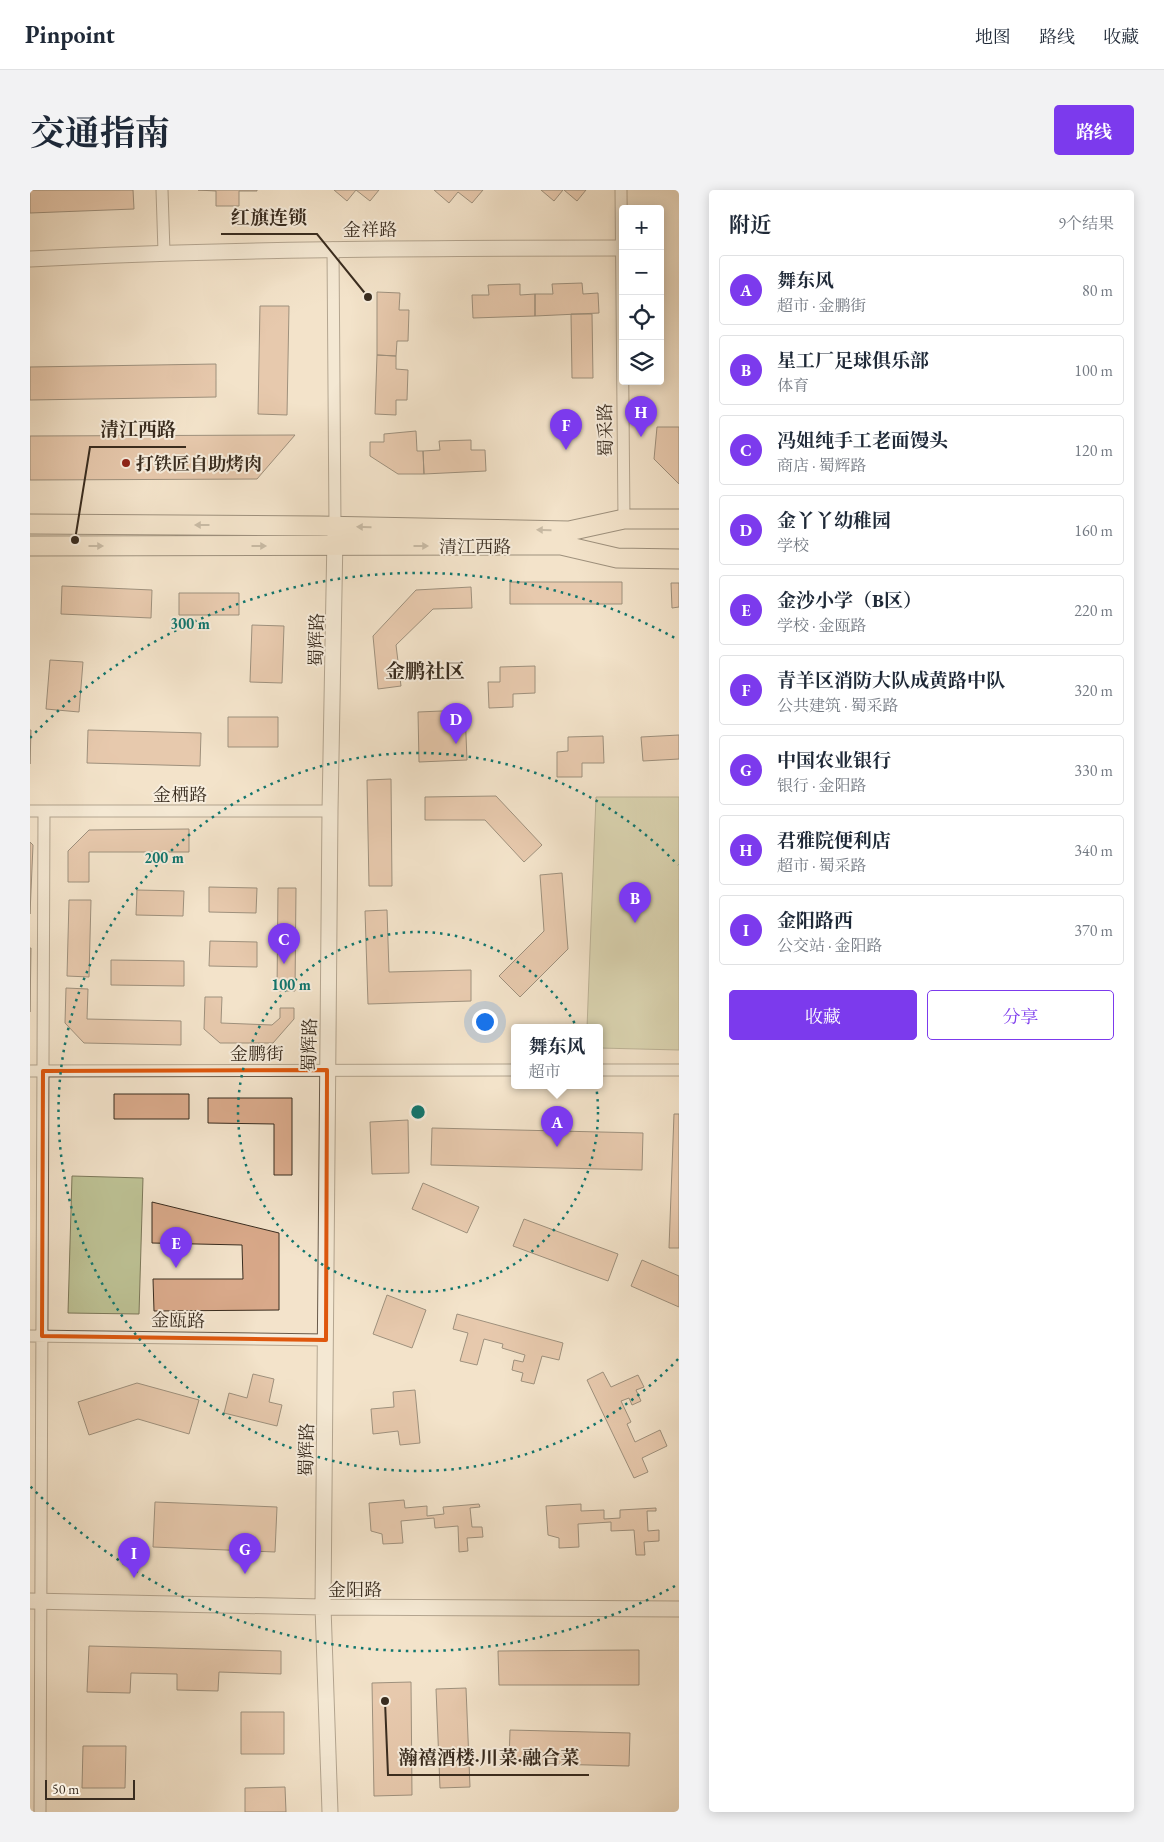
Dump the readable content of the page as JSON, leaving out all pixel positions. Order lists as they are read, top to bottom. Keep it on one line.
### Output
{"streets":{"main road":["清江西路"],"street":["金祥路","蜀采路","蜀辉路","金栖路","金鹏街","金瓯路","金阳路"]},"crossings":[["金祥路","蜀辉路"],["清江西路","蜀辉路"],["蜀辉路","金栖路"],["蜀辉路","金鹏街"],["蜀辉路","金瓯路"],["蜀辉路","金阳路"]],"districts":["金鹏社区"],"places":["红旗连锁","打铁匠自助烤肉","清江西路","瀚禧酒楼·川菜·融合菜"],"scale_bar":"50 m","page":{"header":"Pinpoint","nav":["地图","路线","收藏"],"title":"交通指南","buttons":["路线",["收藏","分享"]],"heading":["附近","9个结果"],"map_buttons":["+","−"],"list":[{"mark":"A","name":"舞东风","note":"超市 · 金鹏街","value":"80 m"},{"mark":"B","name":"星工厂足球俱乐部","note":"体育","value":"100 m"},{"mark":"C","name":"冯姐纯手工老面馒头","note":"商店 · 蜀辉路","value":"120 m"},{"mark":"D","name":"金丫丫幼稚园","note":"学校","value":"160 m"},{"mark":"E","name":"金沙小学（B区）","note":"学校 · 金瓯路","value":"220 m"},{"mark":"F","name":"青羊区消防大队成黄路中队","note":"公共建筑 · 蜀采路","value":"320 m"},{"mark":"G","name":"中国农业银行","note":"银行 · 金阳路","value":"330 m"},{"mark":"H","name":"君雅院便利店","note":"超市 · 蜀采路","value":"340 m"},{"mark":"I","name":"金阳路西","note":"公交站 · 金阳路","value":"370 m"}],"pins":["H","F","D","B","C","A","E","G","I"],"popup":["舞东风","超市"],"scale":"50 m"},"rings":["300 m","200 m","100 m"]}
